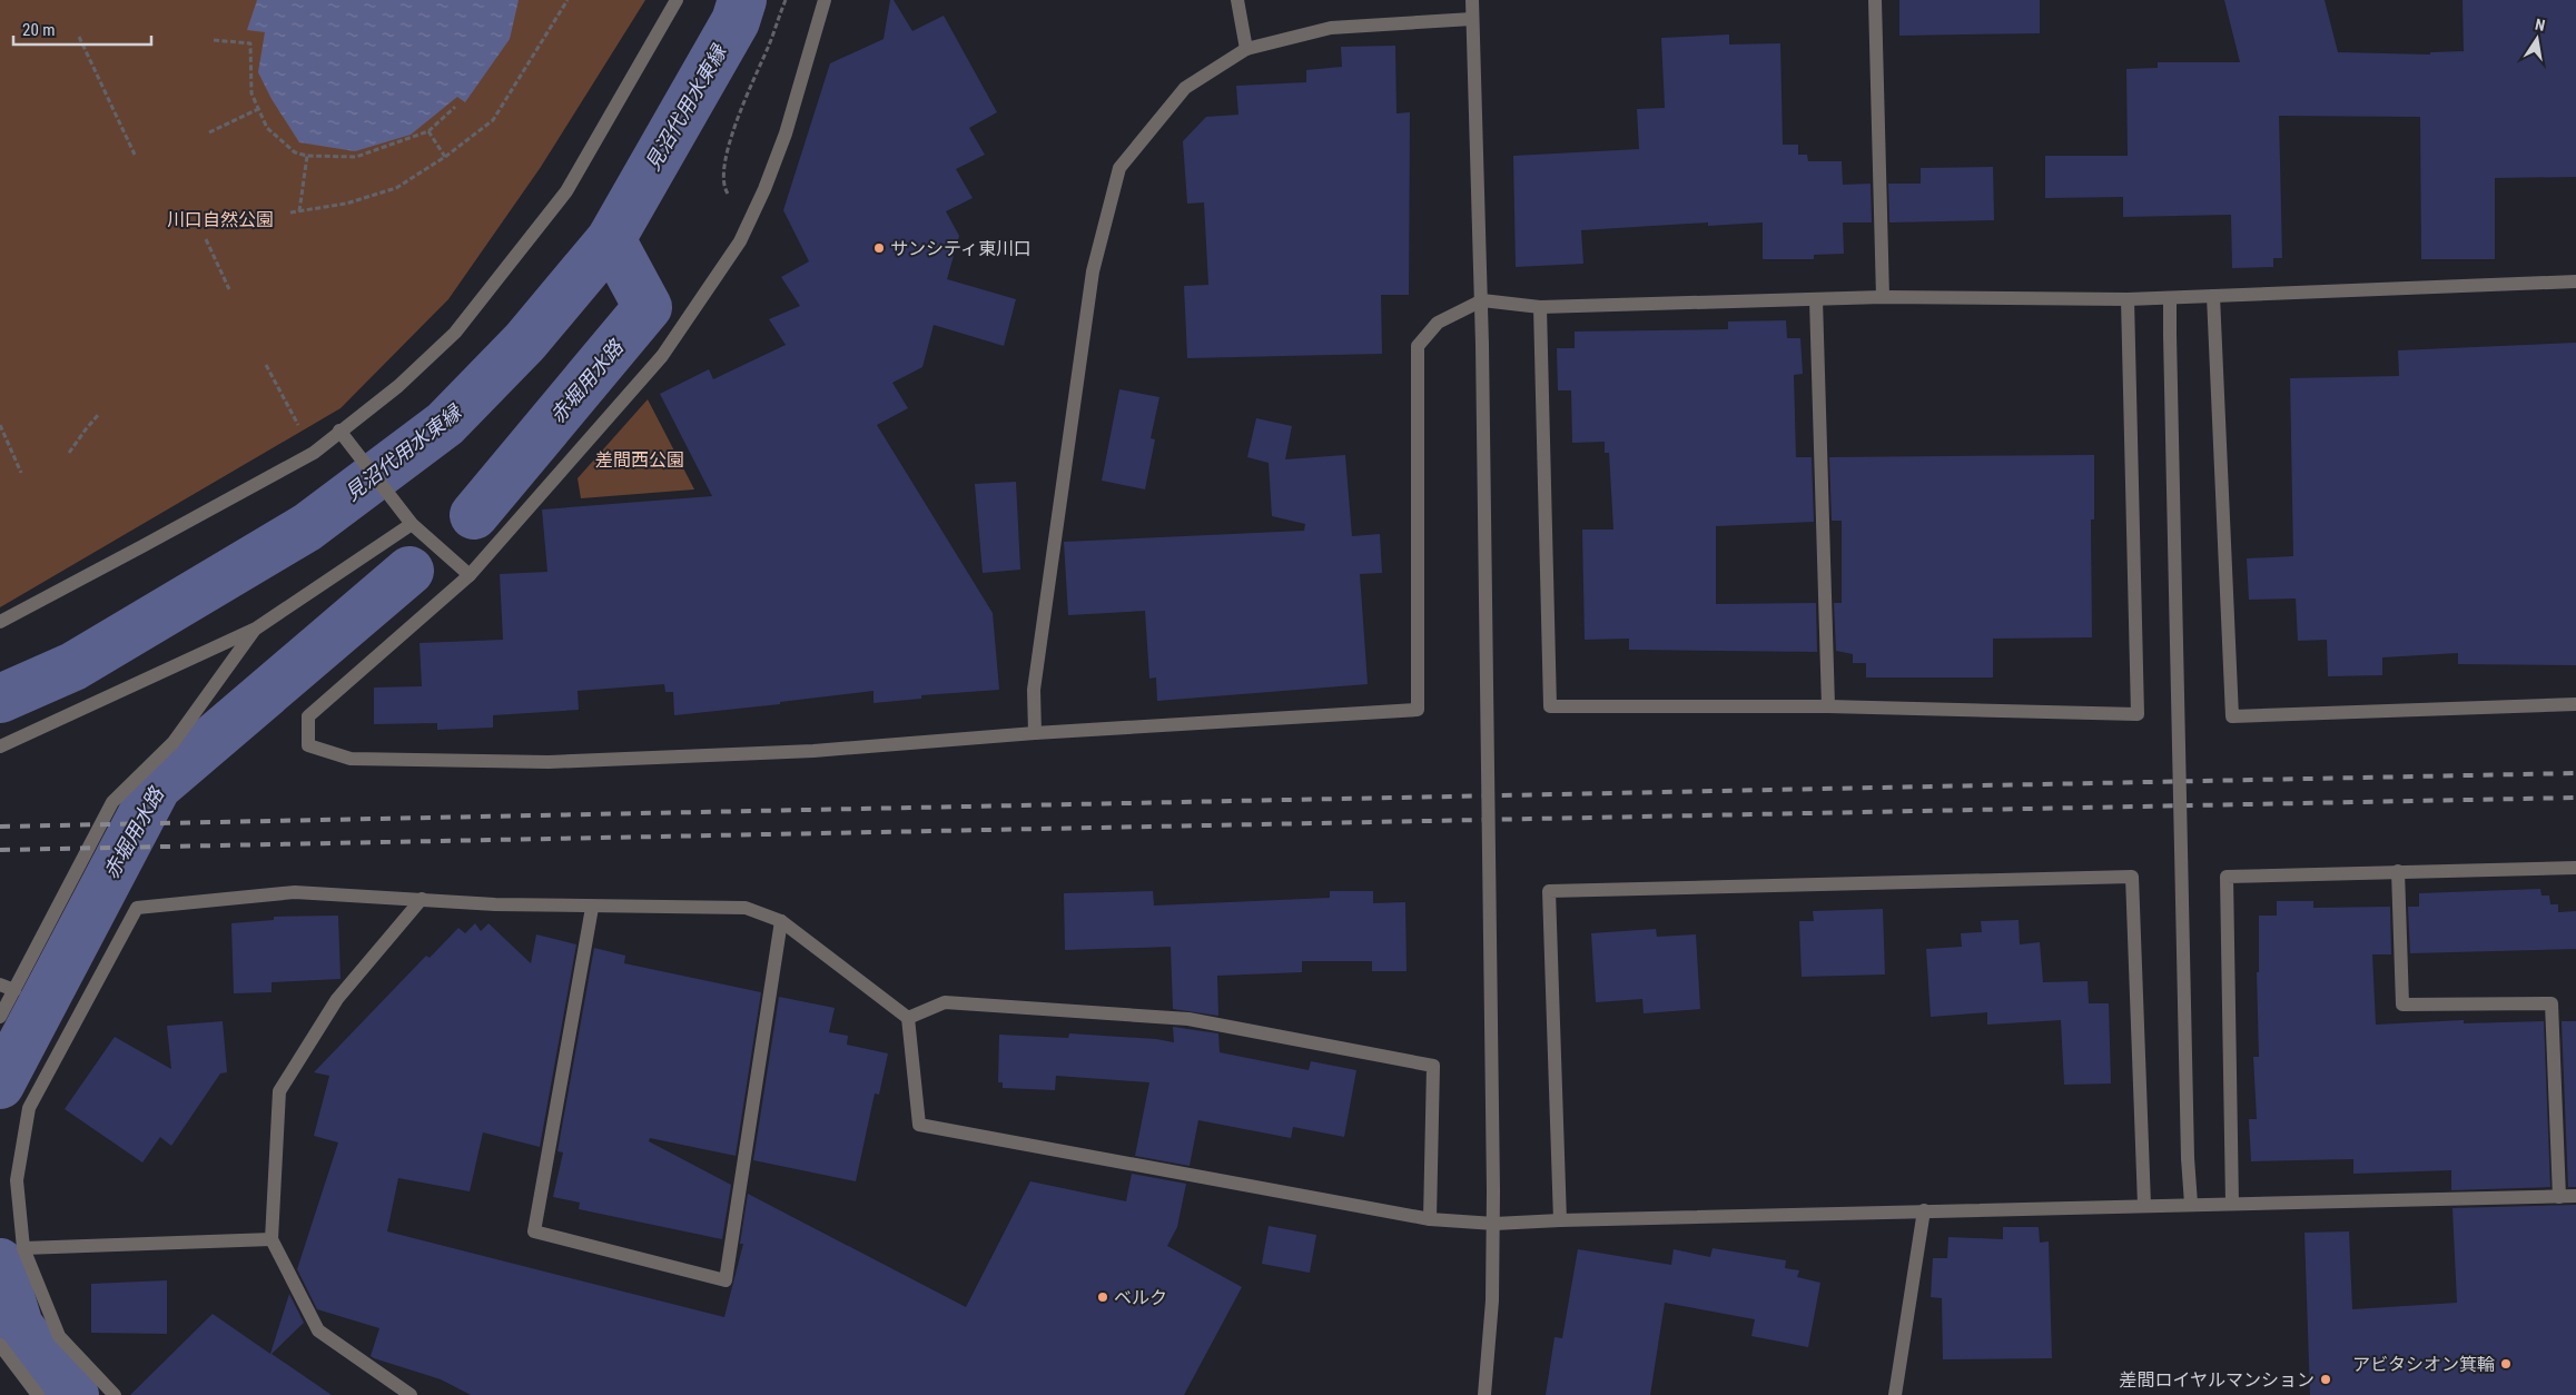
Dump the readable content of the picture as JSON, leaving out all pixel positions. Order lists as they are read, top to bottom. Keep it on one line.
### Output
{"water":["見沼代用水東縁","赤堀用水路"],"parks":["川口自然公園","差間西公園"],"places":["サンシティ東川口","ベルク","アビタシオン箕輪","差間ロイヤルマンション"],"scale_bar":"20 m","north":"top"}
